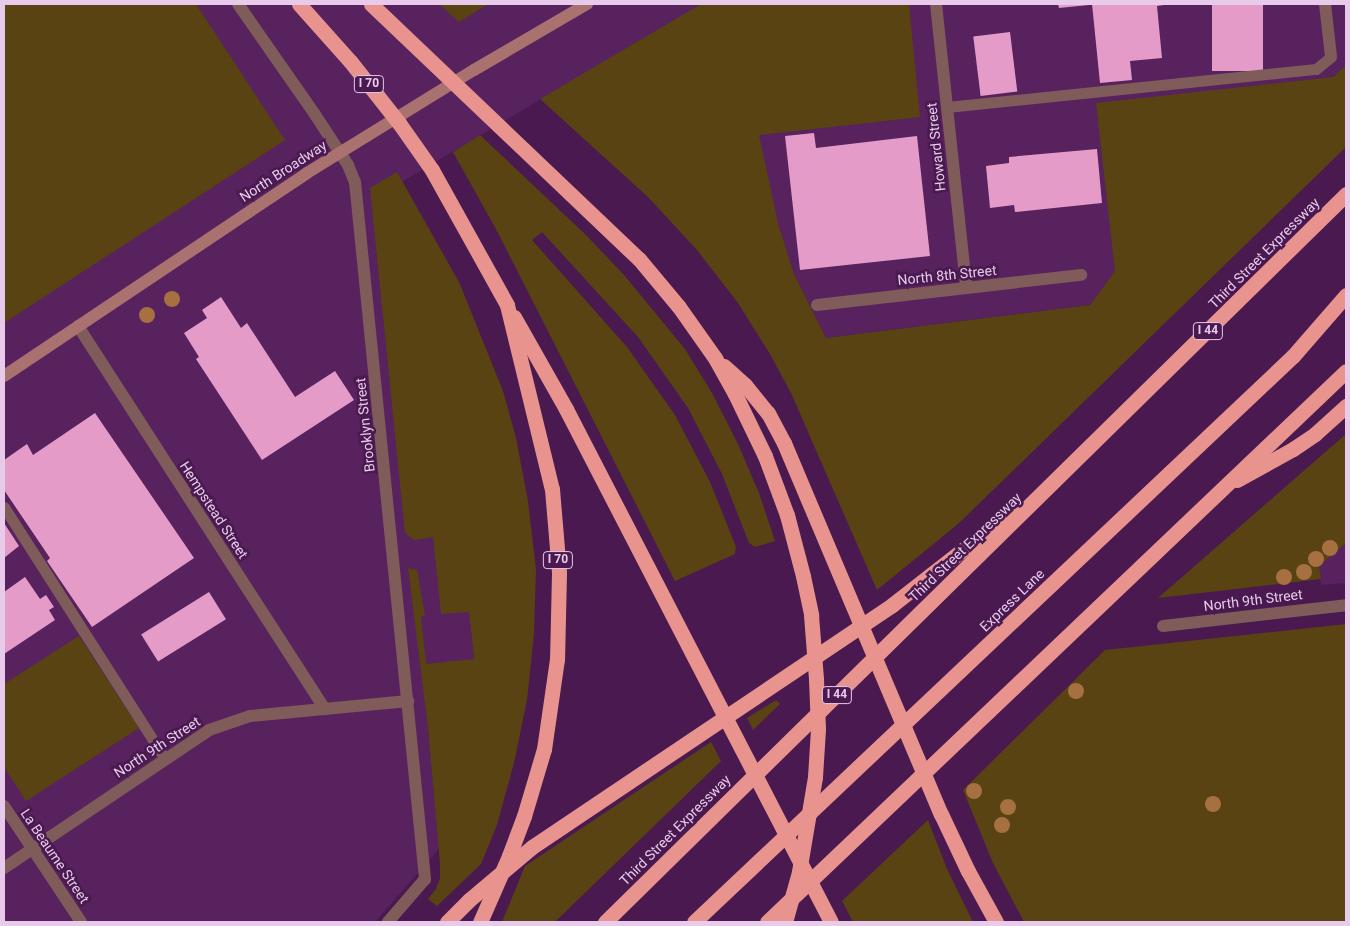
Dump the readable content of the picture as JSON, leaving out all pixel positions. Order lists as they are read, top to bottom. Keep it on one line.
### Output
{"streets":{"highway":["I 70","Third Street Expressway","I 44","Express Lane"],"main road":["North Broadway"],"street":["Howard Street","North 8th Street","Brooklyn Street","Hempstead Street","North 9th Street","La Beaume Street"]},"crossings":[["Howard Street","North 8th Street"],["North Broadway","Brooklyn Street"],["North Broadway","Hempstead Street"],["Brooklyn Street","North 9th Street"],["Hempstead Street","North 9th Street"],["North 9th Street","La Beaume Street"]]}
